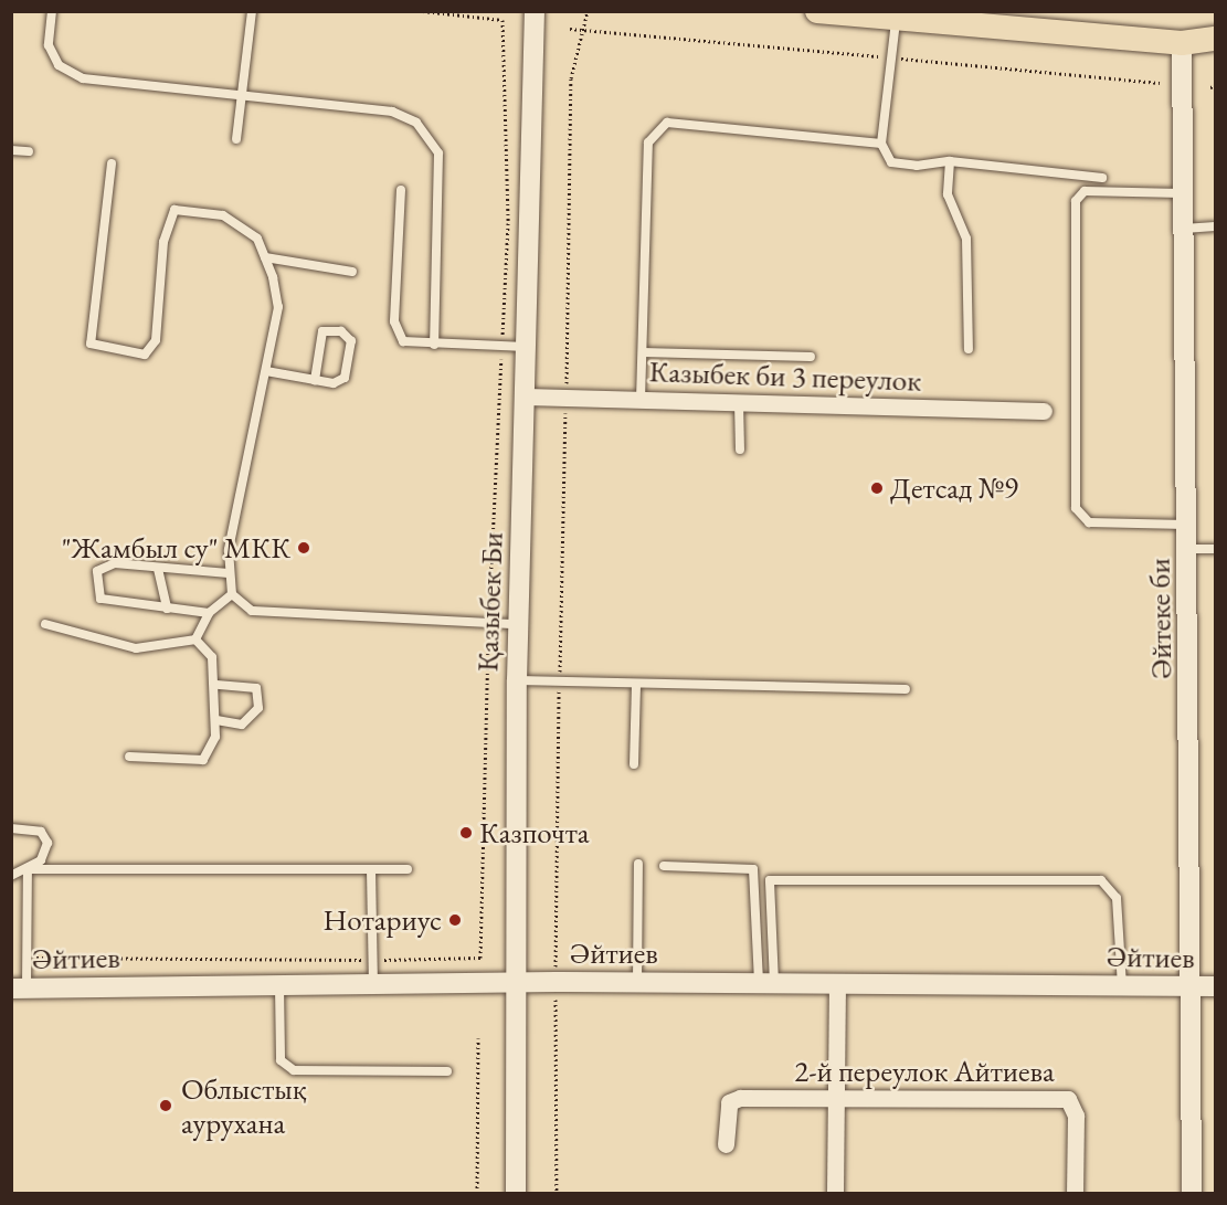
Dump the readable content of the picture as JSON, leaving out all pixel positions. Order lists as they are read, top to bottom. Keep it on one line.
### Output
{"streets":{"street":["Казыбек би 3 переулок","Қазыбек Би","Әйтеке би","Әйтиев","2-й переулок Айтиева"]},"crossings":[["Казыбек би 3 переулок","Қазыбек Би"],["Қазыбек Би","Әйтиев"],["Әйтеке би","Әйтиев"]],"places":["Детсад №9","\"Жамбыл су\" МКК","Казпочта","Нотариус","Облыстық аурухана"]}
